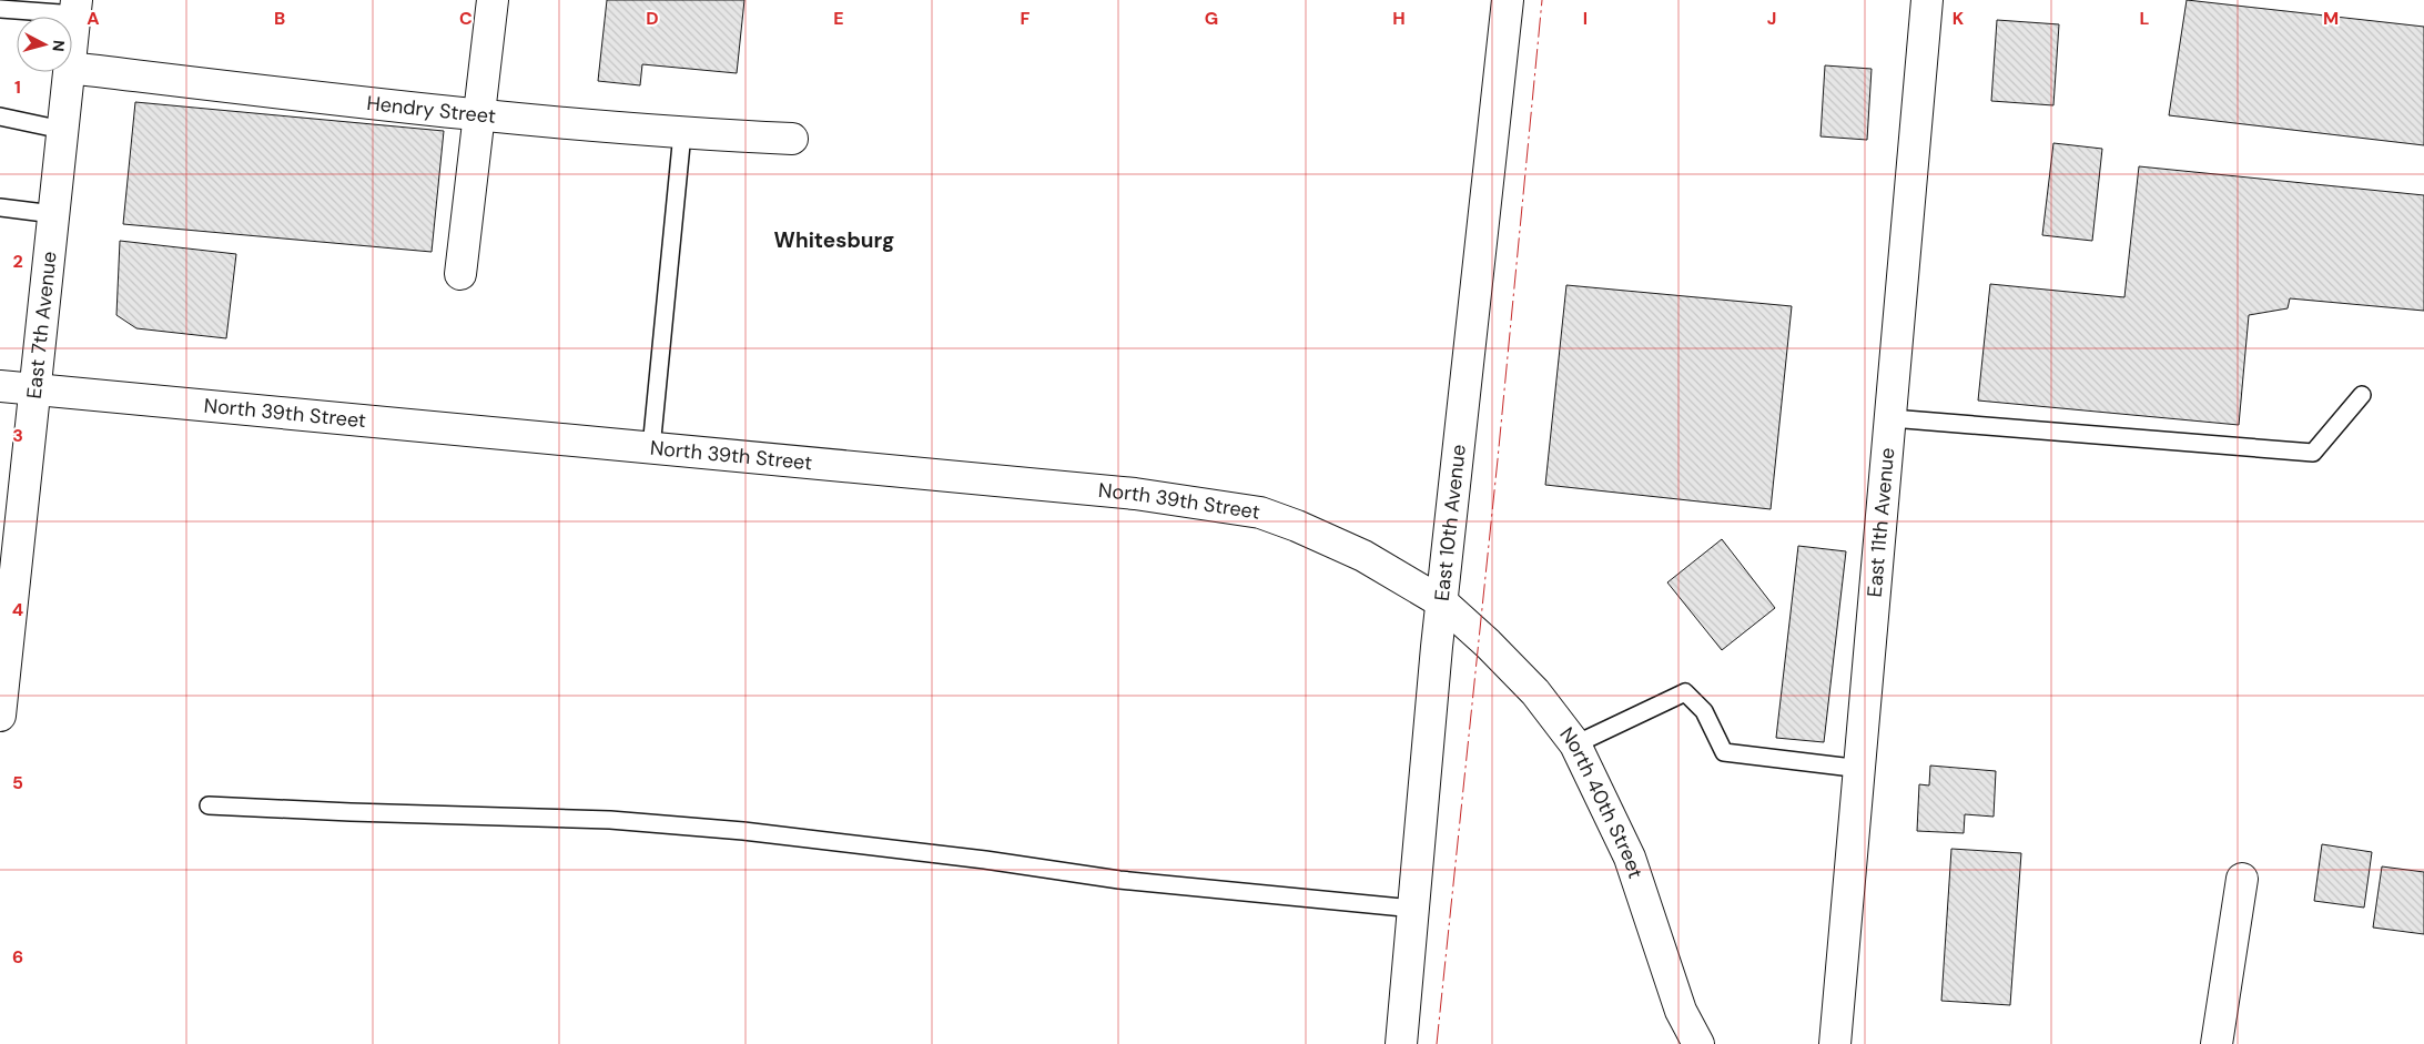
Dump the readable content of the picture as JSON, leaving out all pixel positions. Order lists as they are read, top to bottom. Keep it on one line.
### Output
{"streets":{"street":["Hendry Street","East 7th Avenue","North 39th Street","East 10th Avenue","East 11th Avenue","North 40th Street"]},"crossings":[["East 7th Avenue","North 39th Street"],["North 39th Street","East 10th Avenue"],["North 39th Street","North 40th Street"],["East 10th Avenue","North 40th Street"]],"districts":["Whitesburg"],"north":"right","grid":{"columns":["A","B","C","D","E","F","G","H","I","J","K","L","M"],"rows":["1","2","3","4","5","6"]}}
